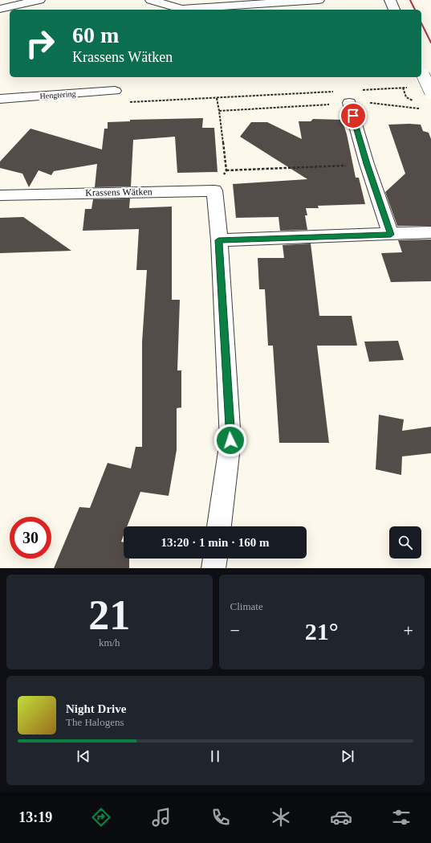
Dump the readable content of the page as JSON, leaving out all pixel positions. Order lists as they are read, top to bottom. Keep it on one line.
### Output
{"streets":{"street":["Hengtering","Krassens Wätken"]},"page":{"turn":["60 m","Krassens Wätken"],"limit":"30","trip":"13:20 · 1 min · 160 m","tile":[["21","km/h"],"Climate"],"heat":["−","21°","+"],"song":["Night Drive","The Halogens"],"tabs":"13:19"}}
